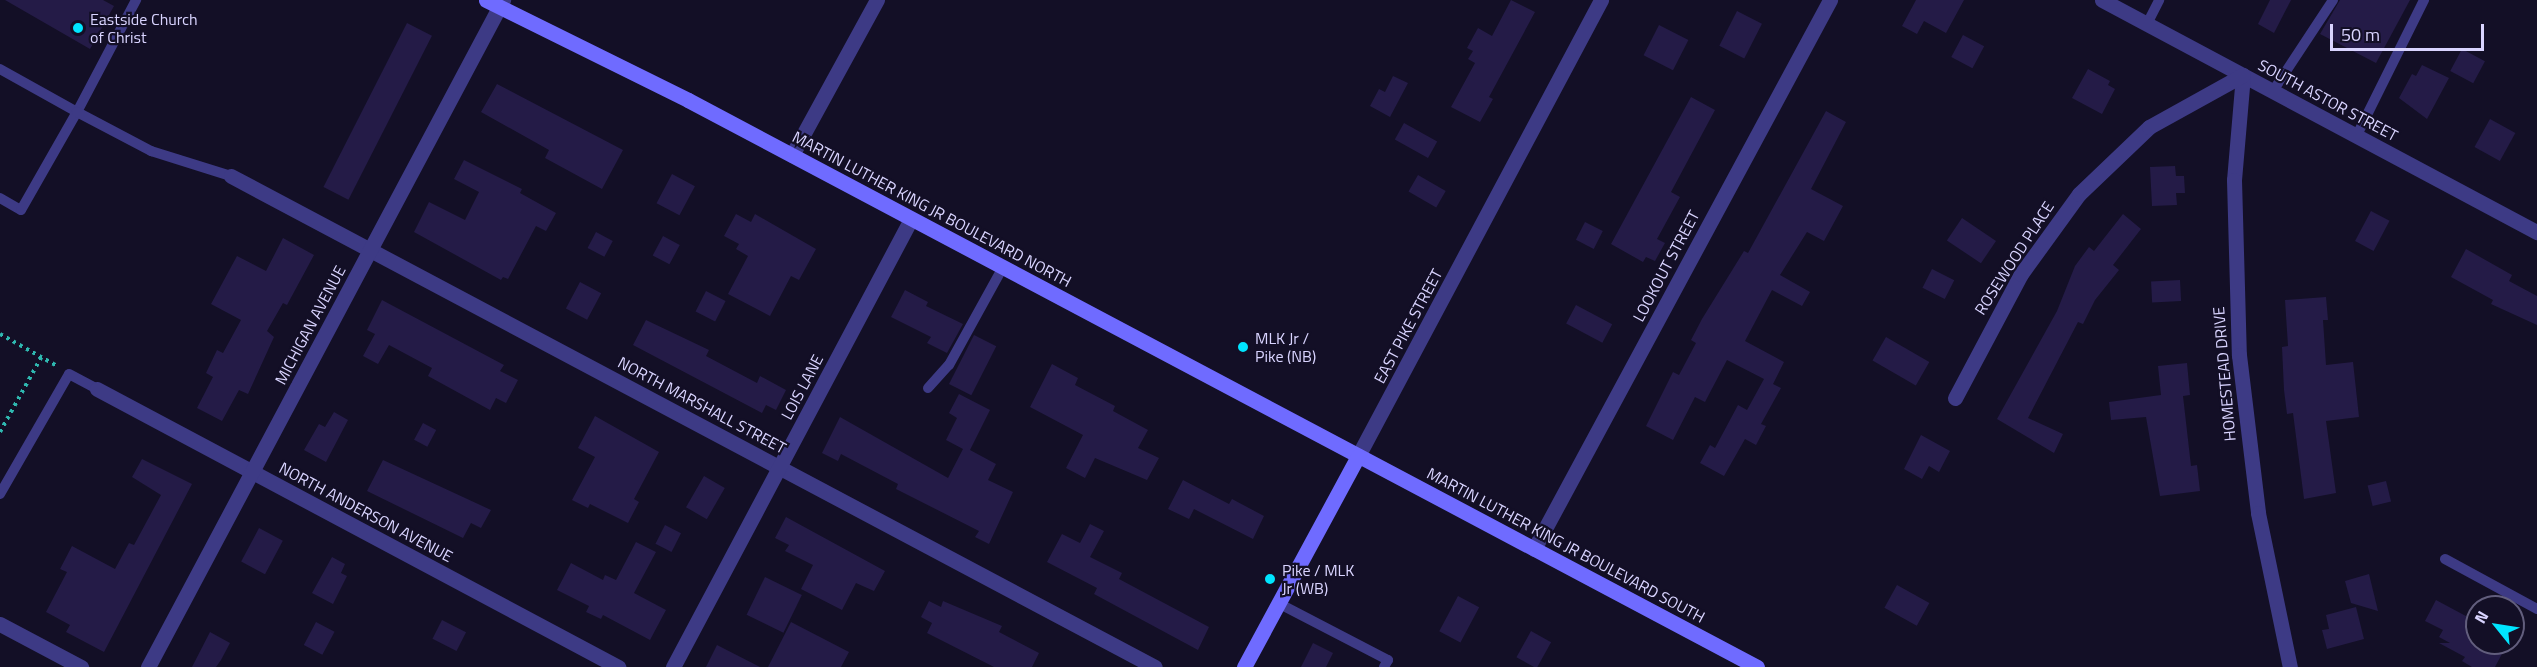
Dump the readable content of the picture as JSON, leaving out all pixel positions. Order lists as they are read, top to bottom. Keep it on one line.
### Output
{"streets":{"main road":["MARTIN LUTHER KING JR BOULEVARD NORTH","EAST PIKE STREET","MARTIN LUTHER KING JR BOULEVARD SOUTH"],"street":["SOUTH ASTOR STREET","ROSEWOOD PLACE","LOOKOUT STREET","MICHIGAN AVENUE","HOMESTEAD DRIVE","LOIS LANE","NORTH MARSHALL STREET","NORTH ANDERSON AVENUE"]},"crossings":[["SOUTH ASTOR STREET","ROSEWOOD PLACE"],["SOUTH ASTOR STREET","HOMESTEAD DRIVE"],["MARTIN LUTHER KING JR BOULEVARD NORTH","MICHIGAN AVENUE"],["MARTIN LUTHER KING JR BOULEVARD NORTH","EAST PIKE STREET"],["MARTIN LUTHER KING JR BOULEVARD NORTH","LOIS LANE"],["MARTIN LUTHER KING JR BOULEVARD NORTH","MARTIN LUTHER KING JR BOULEVARD SOUTH"],["ROSEWOOD PLACE","HOMESTEAD DRIVE"],["LOOKOUT STREET","MARTIN LUTHER KING JR BOULEVARD SOUTH"],["MICHIGAN AVENUE","NORTH MARSHALL STREET"],["MICHIGAN AVENUE","NORTH ANDERSON AVENUE"],["EAST PIKE STREET","MARTIN LUTHER KING JR BOULEVARD SOUTH"],["LOIS LANE","NORTH MARSHALL STREET"]],"places":["Eastside Church of Christ","MLK Jr / Pike (NB)","Pike / MLK Jr (WB)"],"scale_bar":"50 m","north":"top left"}
